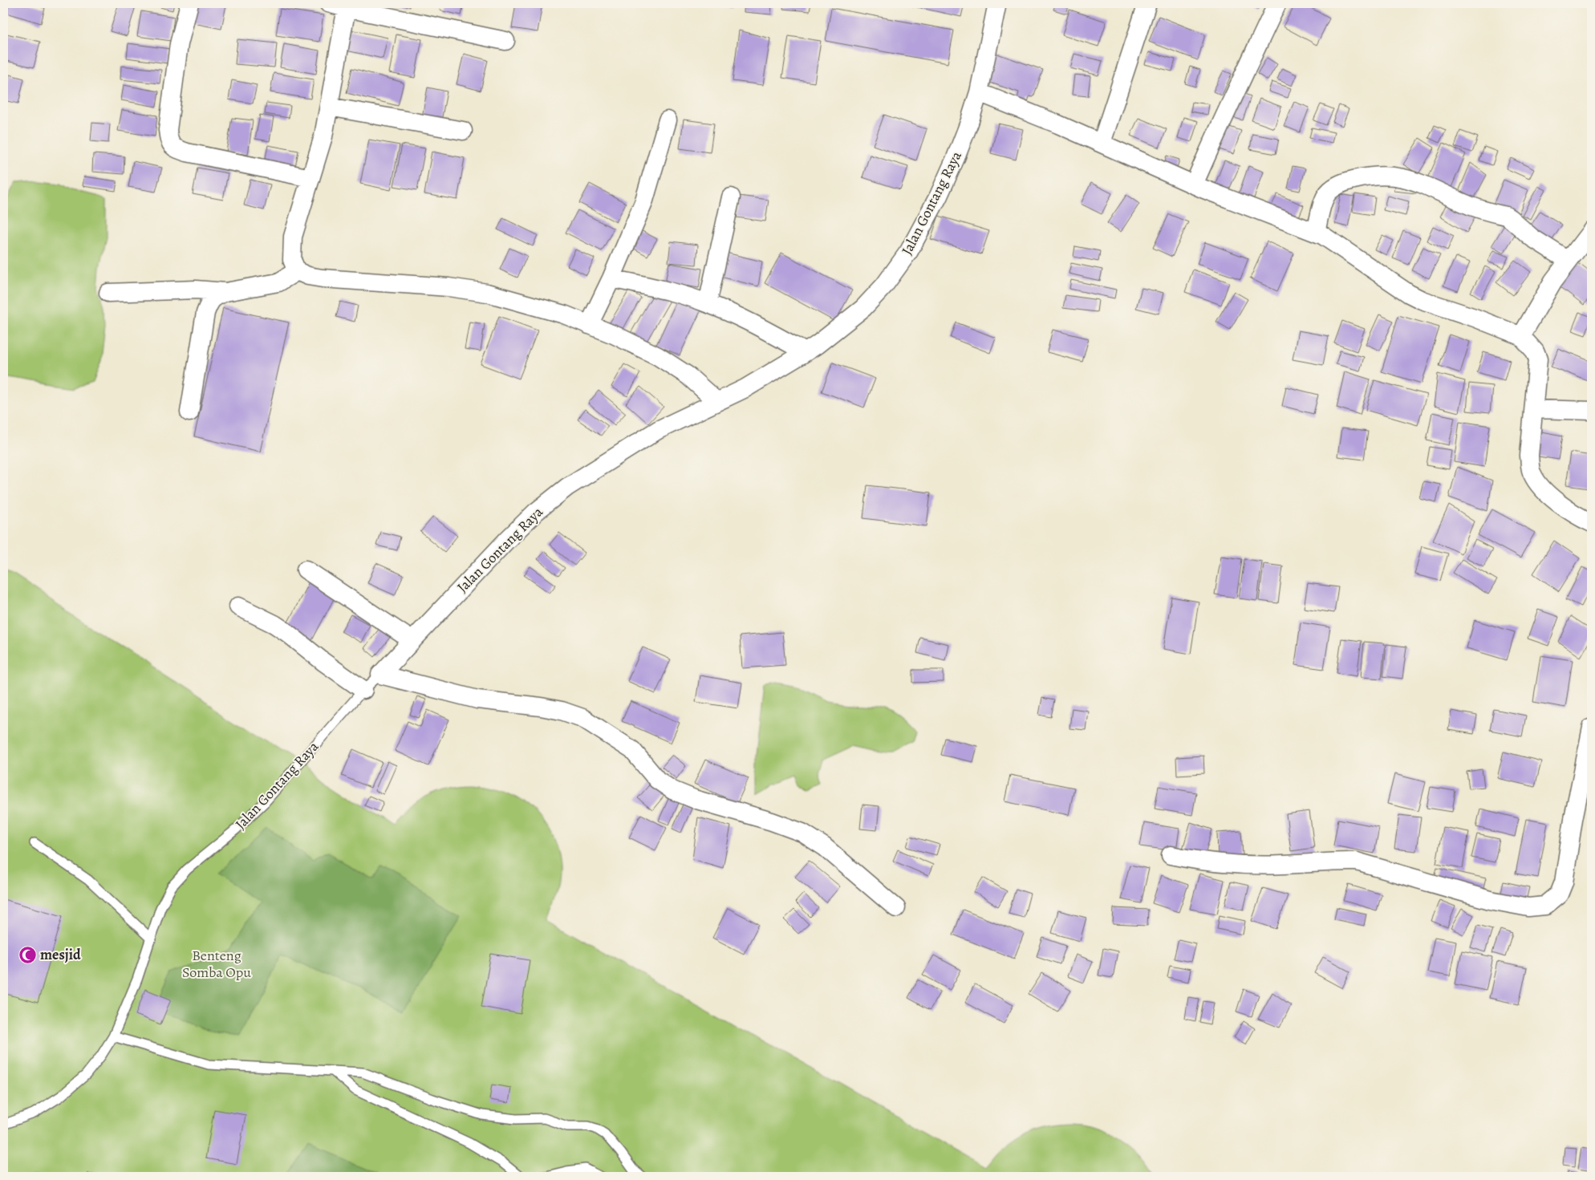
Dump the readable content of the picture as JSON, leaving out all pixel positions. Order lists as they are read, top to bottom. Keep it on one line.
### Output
{"streets":{"street":["Jalan Gontang Raya"]},"parks":["Benteng Somba Opu"],"places":{"mosque":["mesjid"]}}
